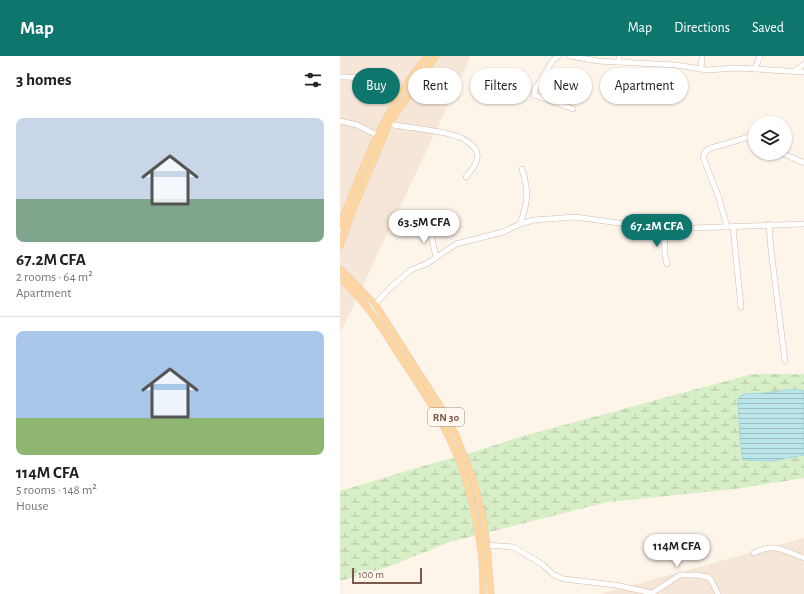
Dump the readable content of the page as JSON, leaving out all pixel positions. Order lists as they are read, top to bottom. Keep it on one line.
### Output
{"streets":{"main road":["RN 30"]},"scale_bar":"100 m","page":{"header":"Map","nav":["Map","Directions","Saved"],"heading":"3 homes","chip":["Buy","Rent","Filters","New","Apartment"],"list":[{"name":"67.2M CFA","note":"2 rooms · 64 m² · Apartment"},{"name":"114M CFA","note":"5 rooms · 148 m² · House"}],"price":["63.5M CFA","67.2M CFA","114M CFA"],"scale":"100 m"}}
